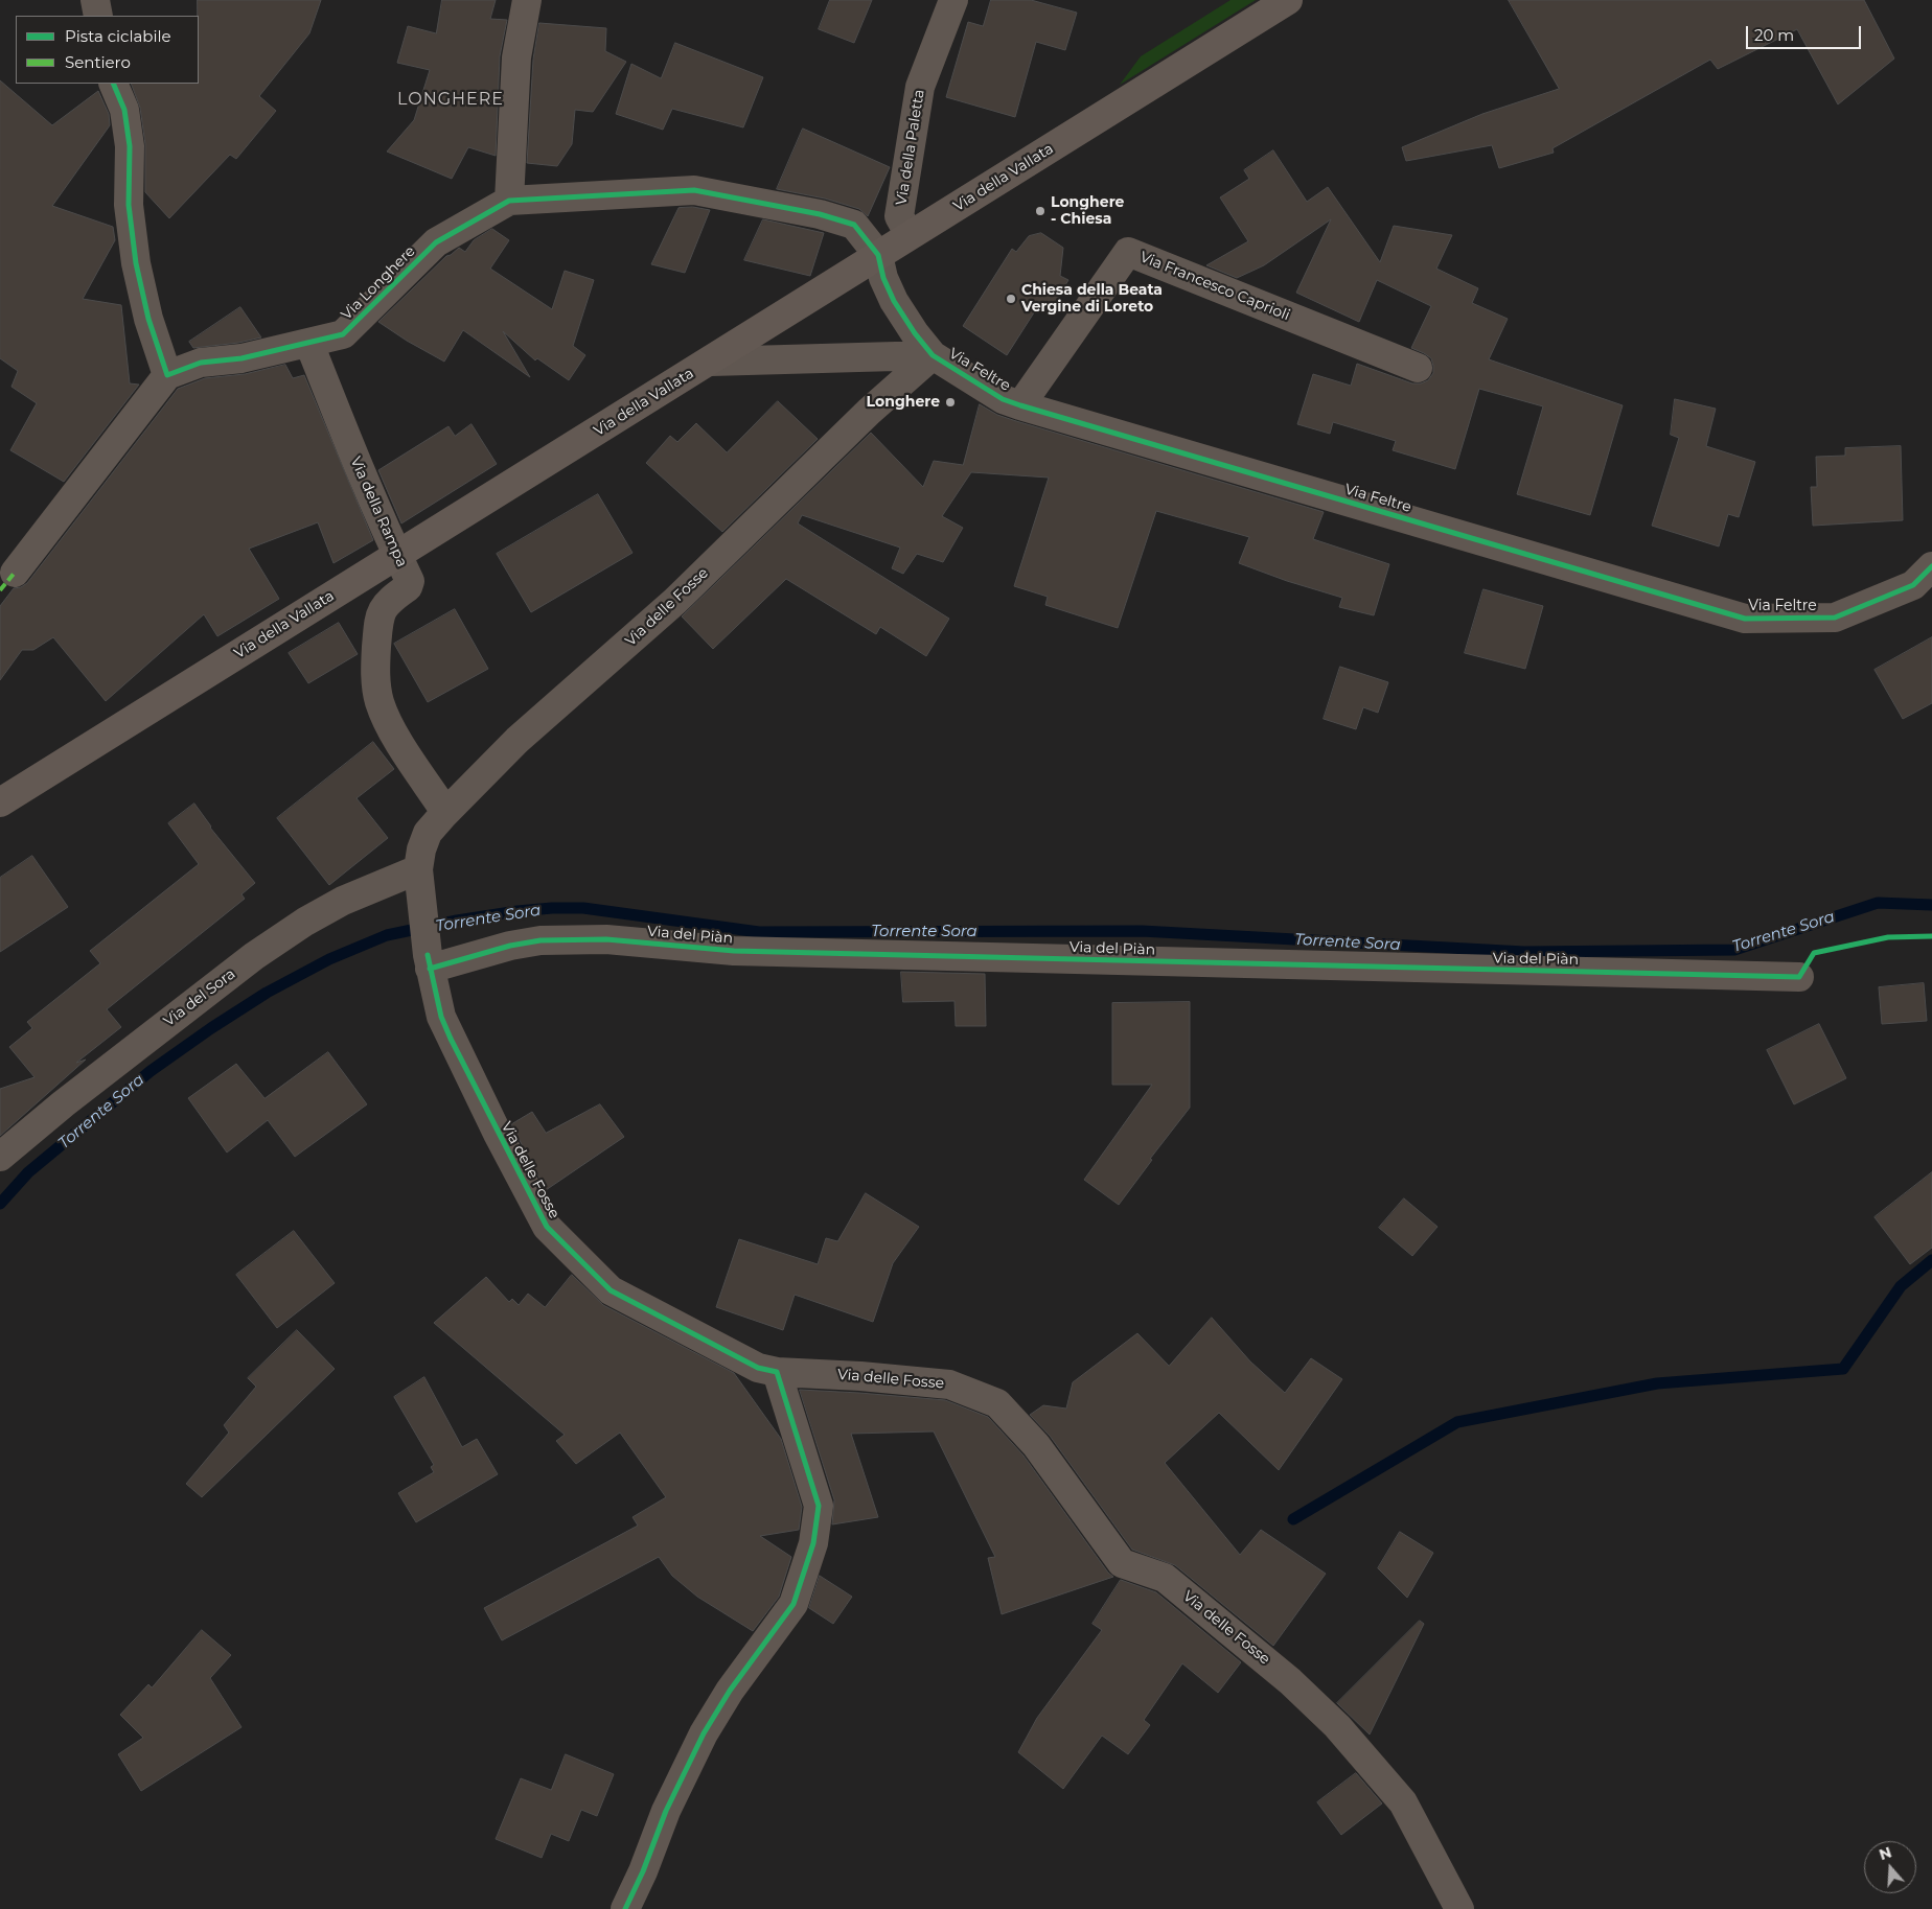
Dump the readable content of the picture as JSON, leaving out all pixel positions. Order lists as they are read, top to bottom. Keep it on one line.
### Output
{"streets":{"main road":["Via della Vallata"],"street":["Via della Paletta","Via Longhere","Via Francesco Caprioli","Via Feltre","Via della Rampa","Via delle Fosse","Via del Piàn","Via del Sora"]},"crossings":[["Via della Paletta","Via della Vallata"],["Via della Vallata","Via Longhere"],["Via della Vallata","Via Feltre"],["Via della Vallata","Via della Rampa"],["Via Longhere","Via Feltre"],["Via Longhere","Via della Rampa"],["Via Francesco Caprioli","Via Feltre"],["Via Feltre","Via delle Fosse"],["Via della Rampa","Via delle Fosse"],["Via delle Fosse","Via del Piàn"],["Via delle Fosse","Via del Sora"]],"districts":["LONGHERE"],"water":["Torrente Sora"],"places":["Longhere - Chiesa","Chiesa della Beata Vergine di Loreto","Longhere"],"legend":["Pista ciclabile","Sentiero"],"scale_bar":"20 m","north":"top"}
